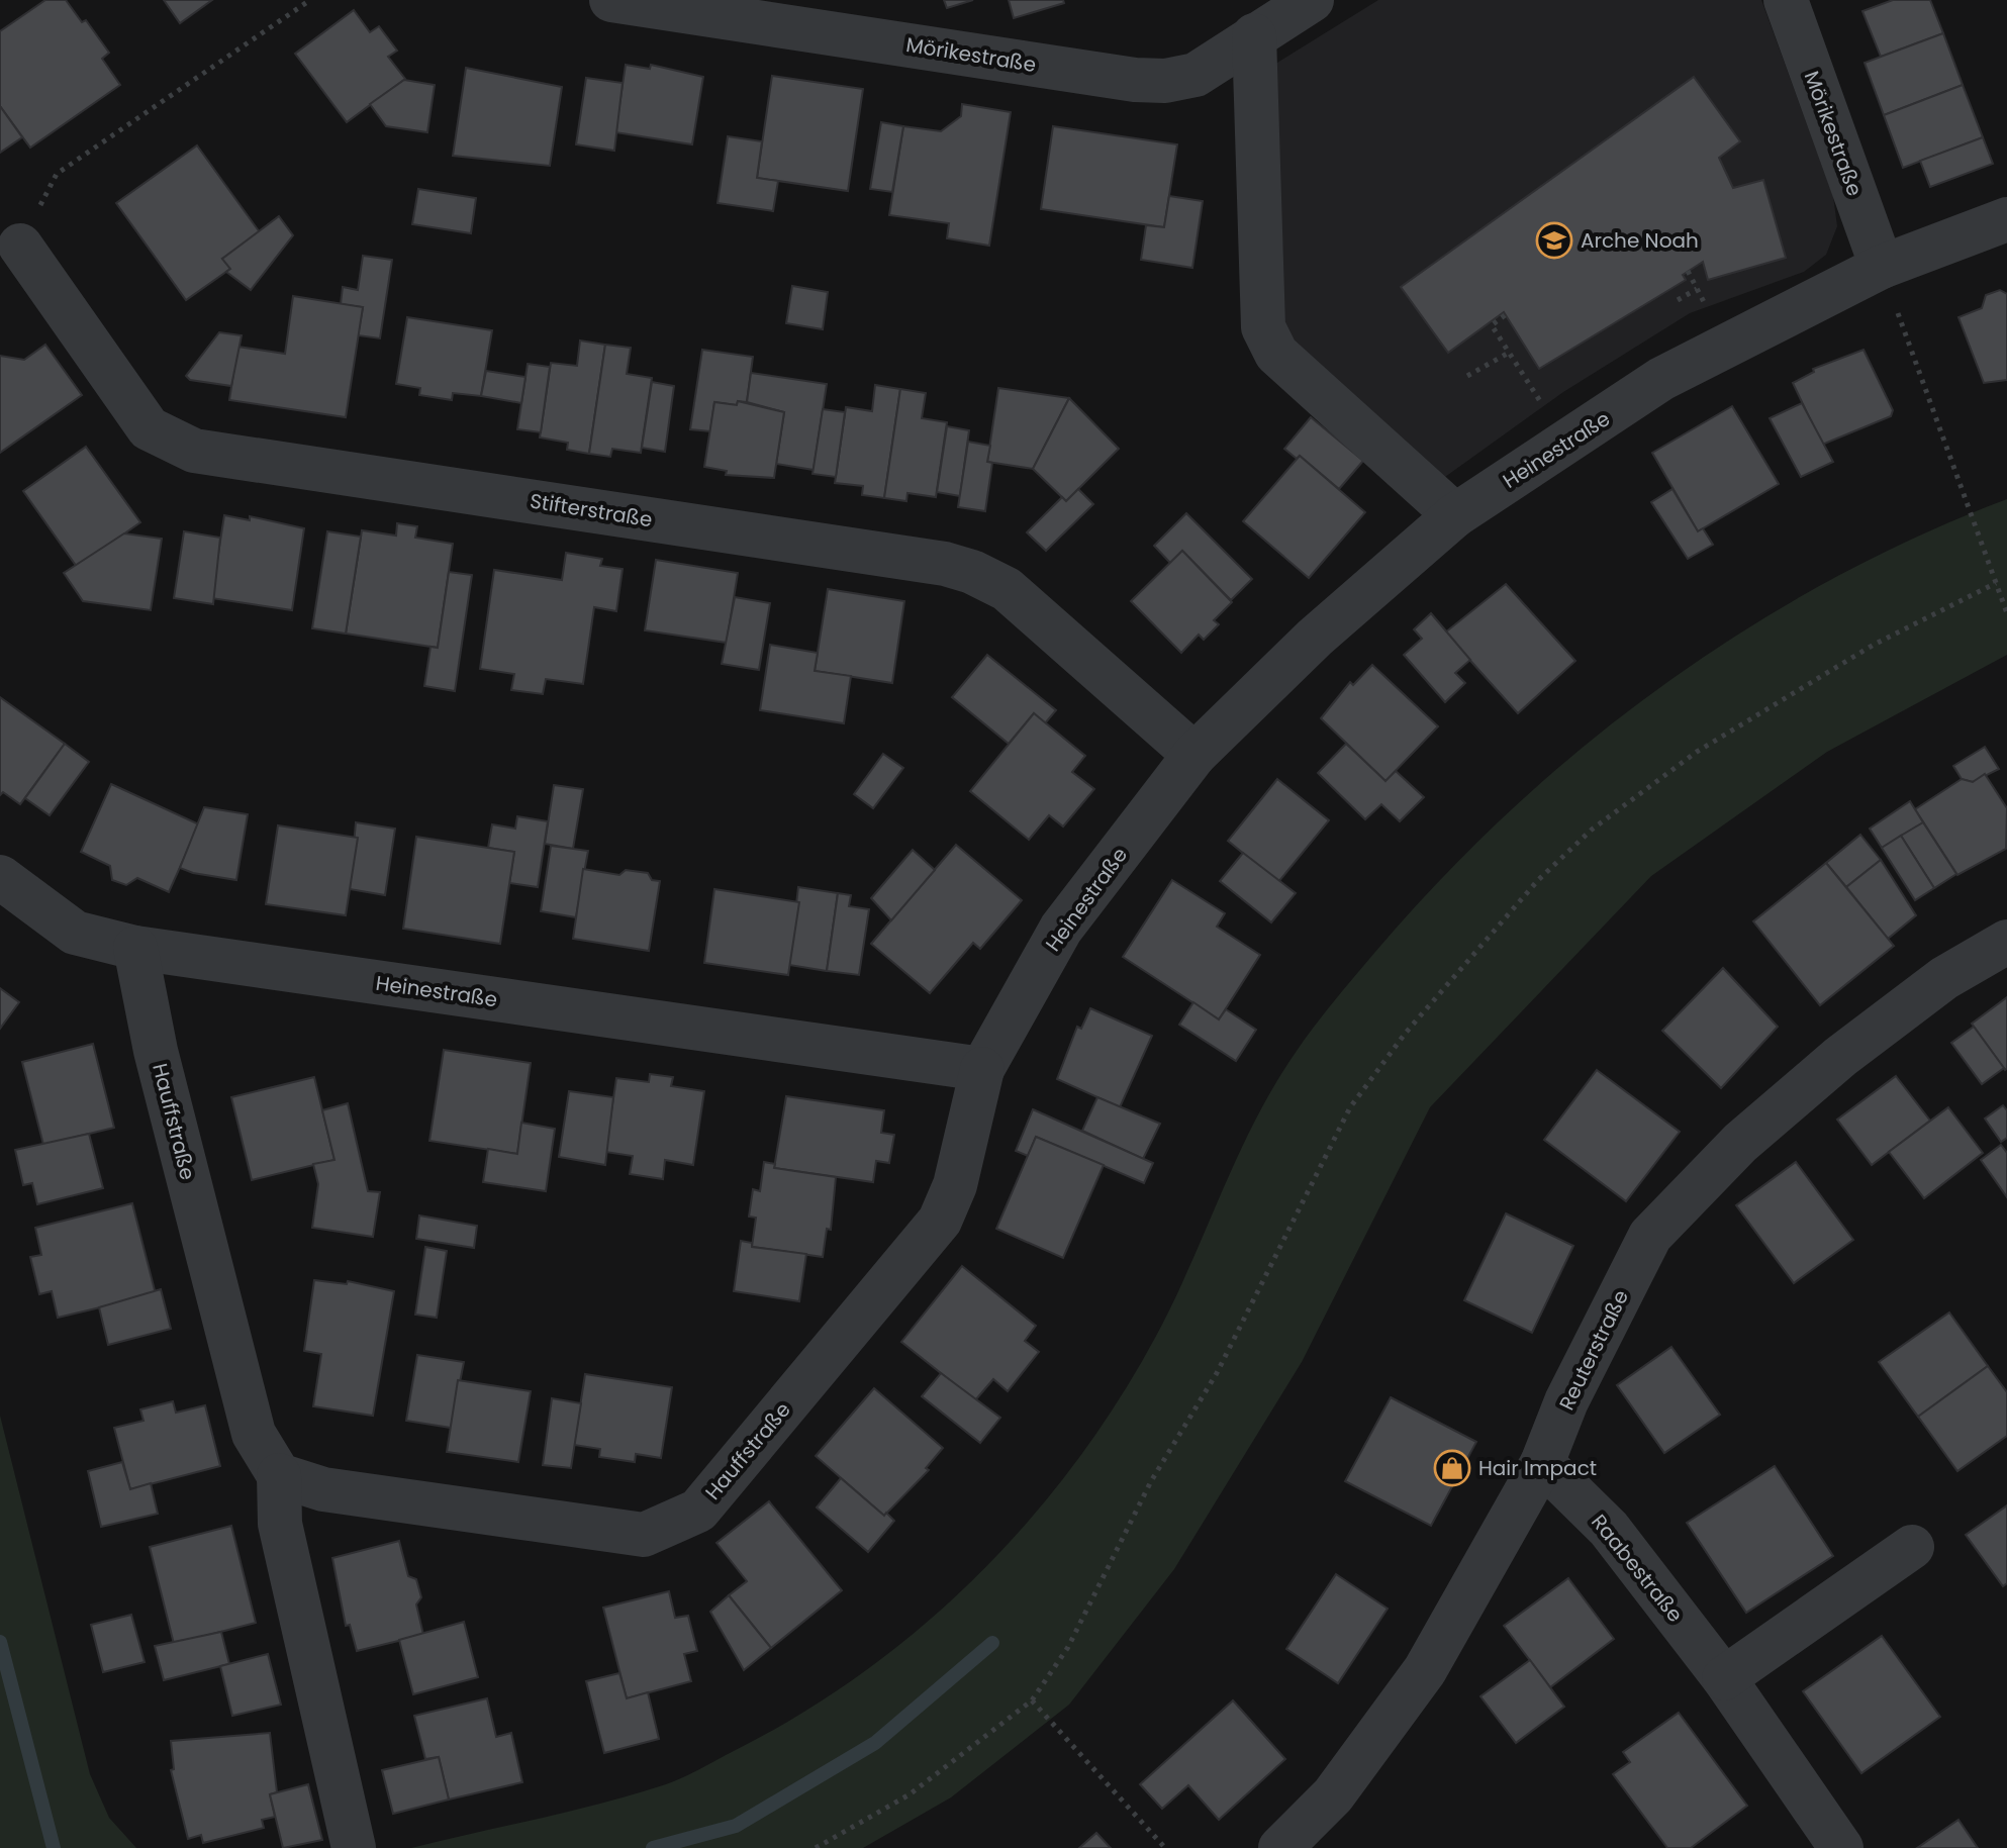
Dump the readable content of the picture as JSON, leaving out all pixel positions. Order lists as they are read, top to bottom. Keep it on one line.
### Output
{"streets":{"street":["Mörikestraße","Heinestraße","Stifterstraße","Hauffstraße","Reuterstraße","Raabestraße"]},"crossings":[["Mörikestraße","Heinestraße"],["Heinestraße","Stifterstraße"],["Heinestraße","Hauffstraße"],["Reuterstraße","Raabestraße"]],"places":{"school or university":["Arche Noah"],"shop":["Hair Impact"]}}
